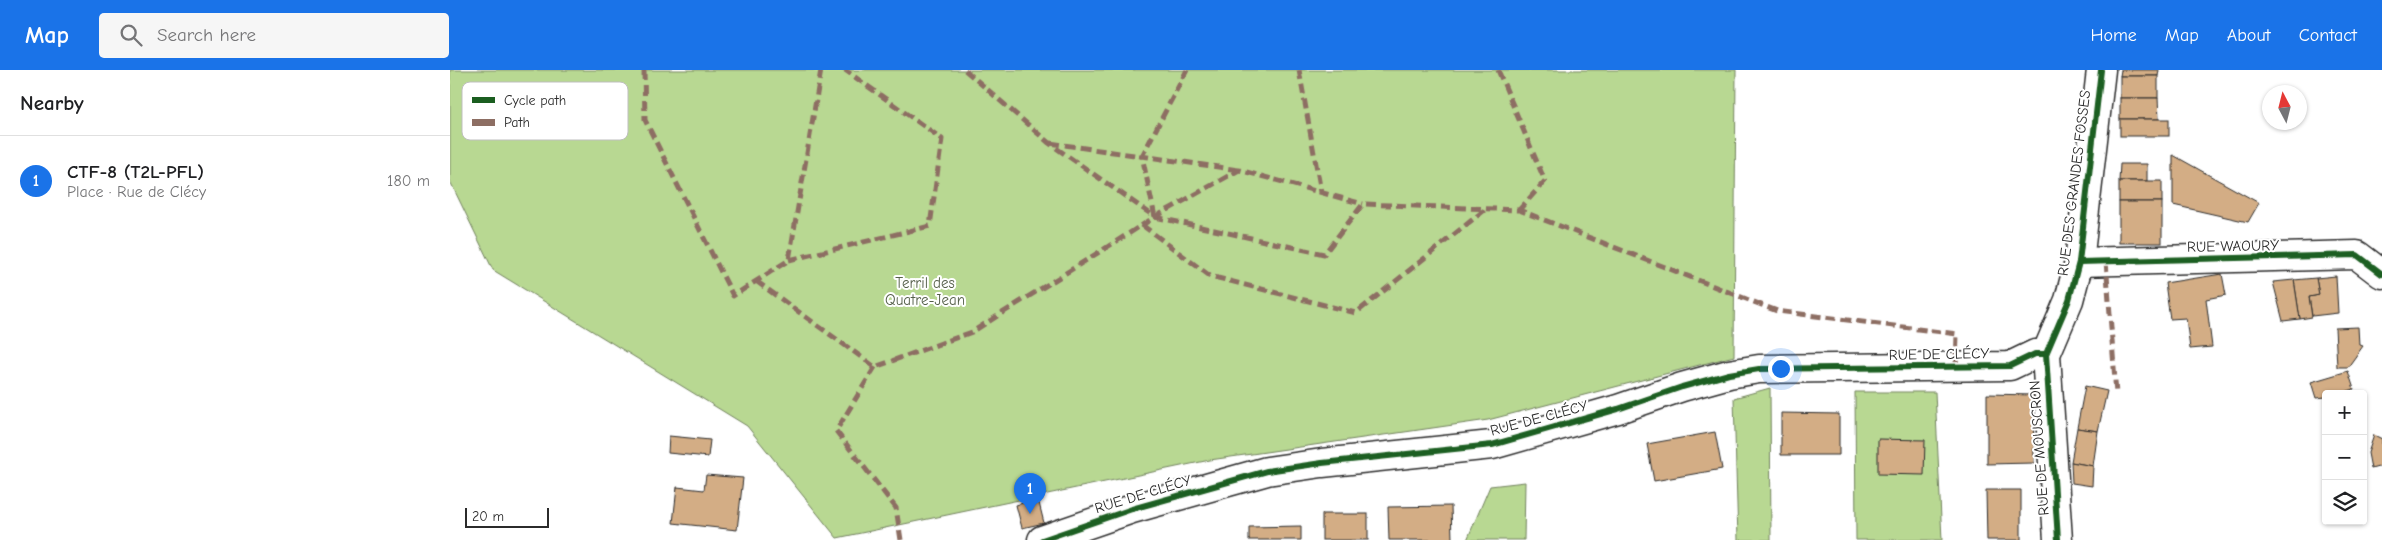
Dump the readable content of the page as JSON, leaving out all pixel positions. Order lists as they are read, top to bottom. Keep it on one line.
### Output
{"streets":{"street":["RUE DES GRANDES FOSSES","RUE WAOURY","RUE DE CLÉCY","RUE DE MOUSCRON"]},"crossings":[["RUE DES GRANDES FOSSES","RUE WAOURY"],["RUE DES GRANDES FOSSES","RUE DE CLÉCY"],["RUE DES GRANDES FOSSES","RUE DE MOUSCRON"],["RUE DE CLÉCY","RUE DE MOUSCRON"]],"parks":["Terril des Quatre-Jean"],"legend":["Cycle path","Path"],"scale_bar":"20 m","north":"top","page":{"header":"Map","search":"Search here","nav":["Home","Map","About","Contact"],"heading":"Nearby","list":[{"mark":"1","name":"CTF-8 (T2L-PFL)","note":"Place · Rue de Clécy","value":"180 m"}],"map_buttons":["+","−"],"pins":"1","scale":"20 m"}}
